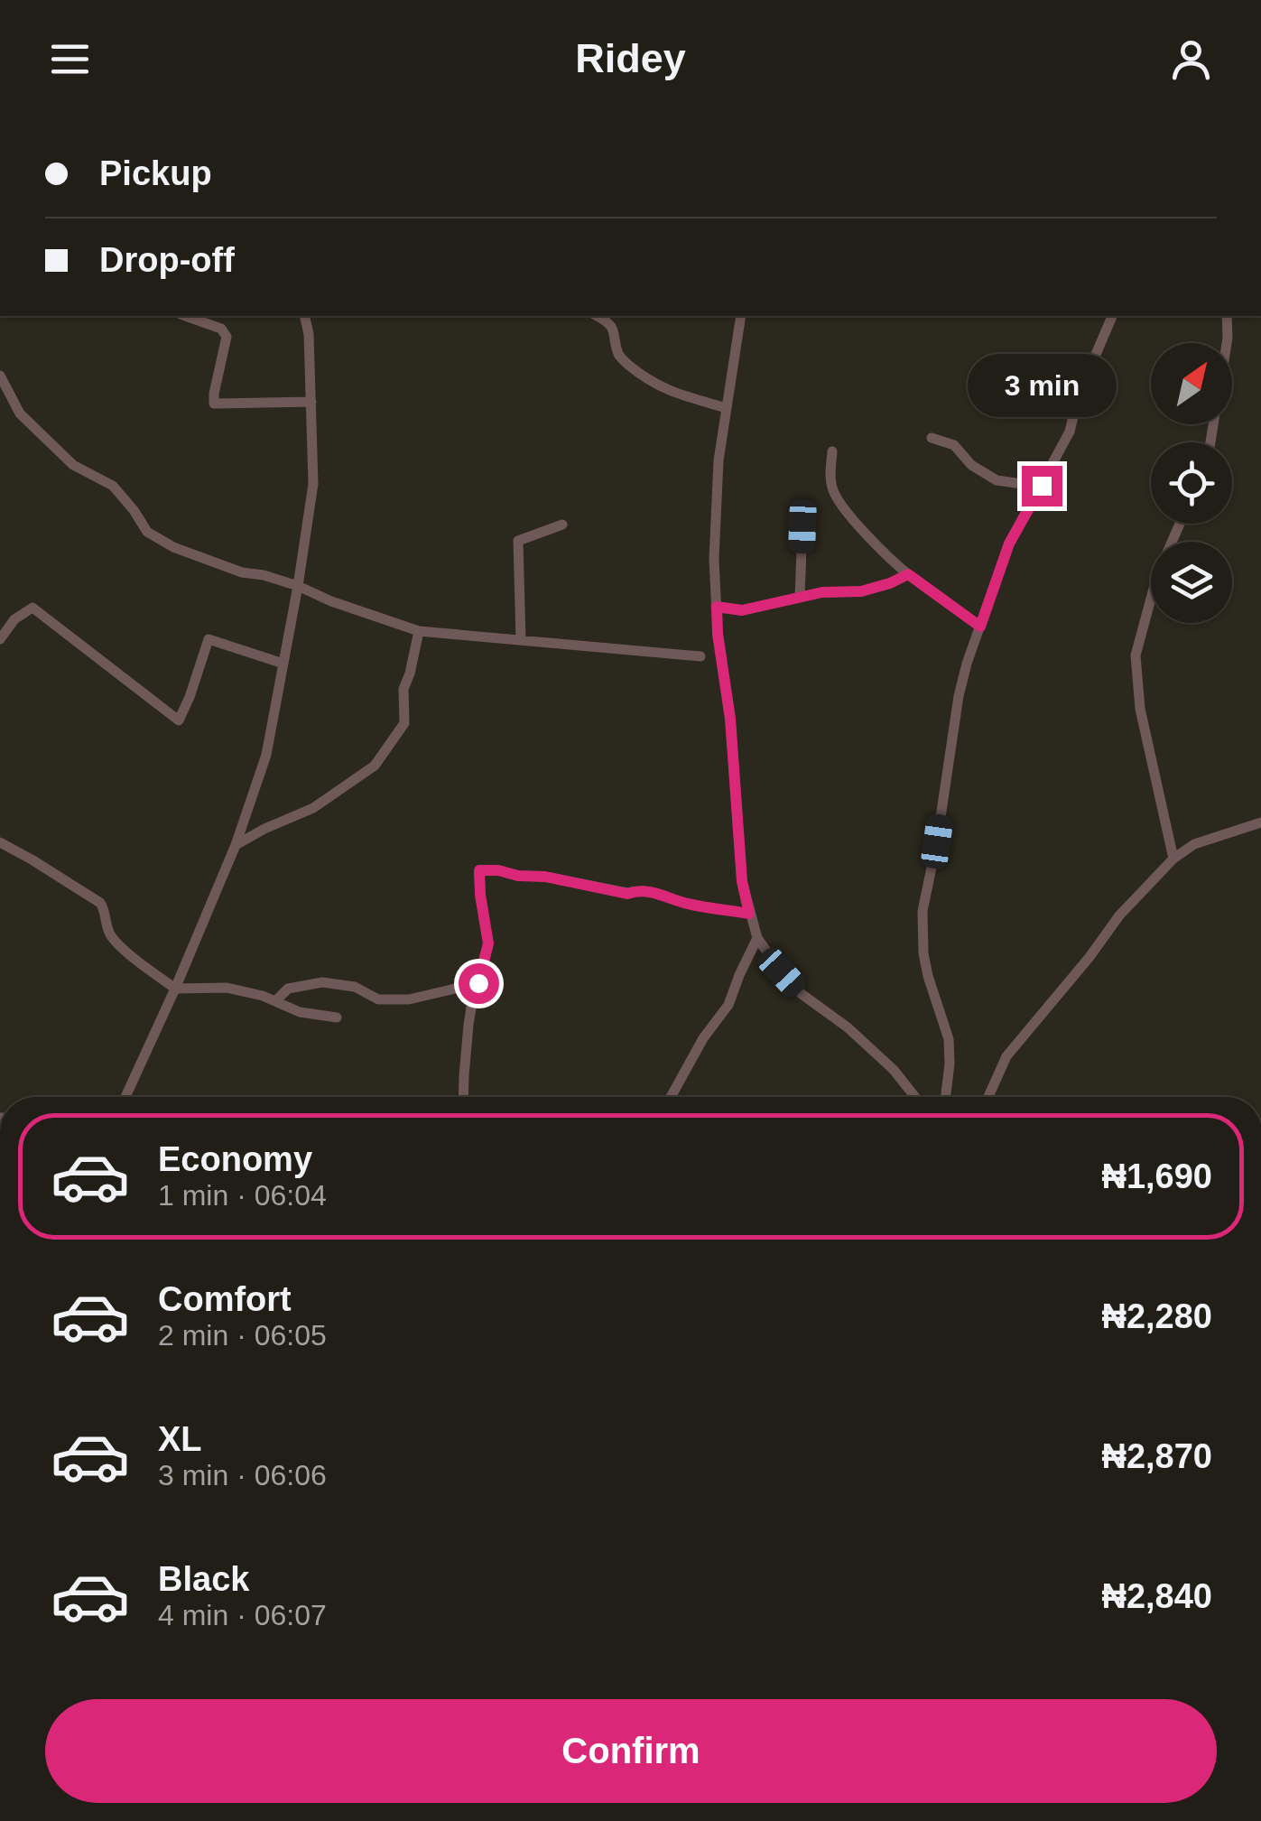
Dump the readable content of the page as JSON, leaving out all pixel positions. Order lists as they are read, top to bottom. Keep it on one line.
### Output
{"north":"top right","page":{"header":"Ridey","banner":["Pickup","Drop-off"],"bubble":"3 min","list":[{"name":"Economy","note":"1 min · 06:04","value":"₦1,690"},{"name":"Comfort","note":"2 min · 06:05","value":"₦2,280"},{"name":"XL","note":"3 min · 06:06","value":"₦2,870"},{"name":"Black","note":"4 min · 06:07","value":"₦2,840"}],"buttons":"Confirm"}}
